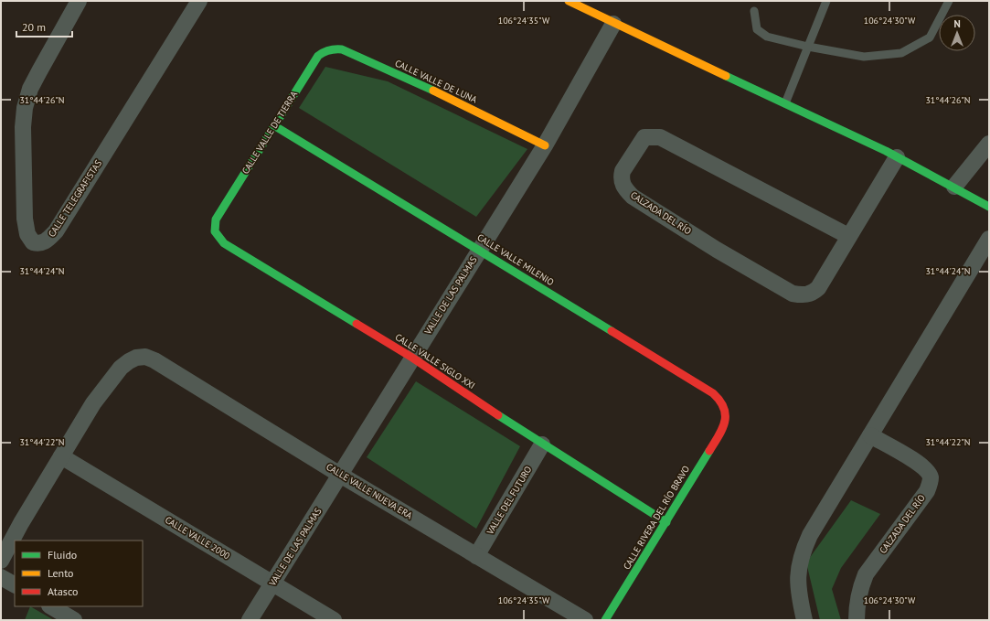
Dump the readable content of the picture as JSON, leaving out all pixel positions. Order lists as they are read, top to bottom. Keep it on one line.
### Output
{"streets":{"street":["CALLE VALLE DE LUNA","CALLE VALLE DE TIERRA","CALLE TELEGRAFISTAS","CALZADA DEL RÍO","CALLE VALLE MILENIO","VALLE DE LAS PALMAS","CALLE VALLE SIGLO XXI","CALLE VALLE NUEVA ERA","VALLE DEL FUTURO","CALLE RIVERA DEL RÍO BRAVO","CALLE VALLE 2000"]},"crossings":[["CALLE VALLE DE LUNA","CALLE VALLE DE TIERRA"],["CALLE VALLE DE LUNA","VALLE DE LAS PALMAS"],["CALLE VALLE DE TIERRA","CALLE VALLE MILENIO"],["CALLE VALLE DE TIERRA","CALLE VALLE SIGLO XXI"],["CALLE VALLE MILENIO","VALLE DE LAS PALMAS"],["CALLE VALLE MILENIO","CALLE RIVERA DEL RÍO BRAVO"],["VALLE DE LAS PALMAS","CALLE VALLE SIGLO XXI"],["VALLE DE LAS PALMAS","CALLE VALLE NUEVA ERA"],["VALLE DE LAS PALMAS","CALLE VALLE 2000"],["CALLE VALLE SIGLO XXI","VALLE DEL FUTURO"],["CALLE VALLE SIGLO XXI","CALLE RIVERA DEL RÍO BRAVO"],["CALLE VALLE NUEVA ERA","VALLE DEL FUTURO"],["CALLE VALLE NUEVA ERA","CALLE VALLE 2000"]],"legend":["Fluido","Lento","Atasco"],"scale_bar":"20 m","north":"top","coordinates":["106°24'35\"W","106°24'30\"W","31°44'26\"N","31°44'24\"N","31°44'22\"N"]}
